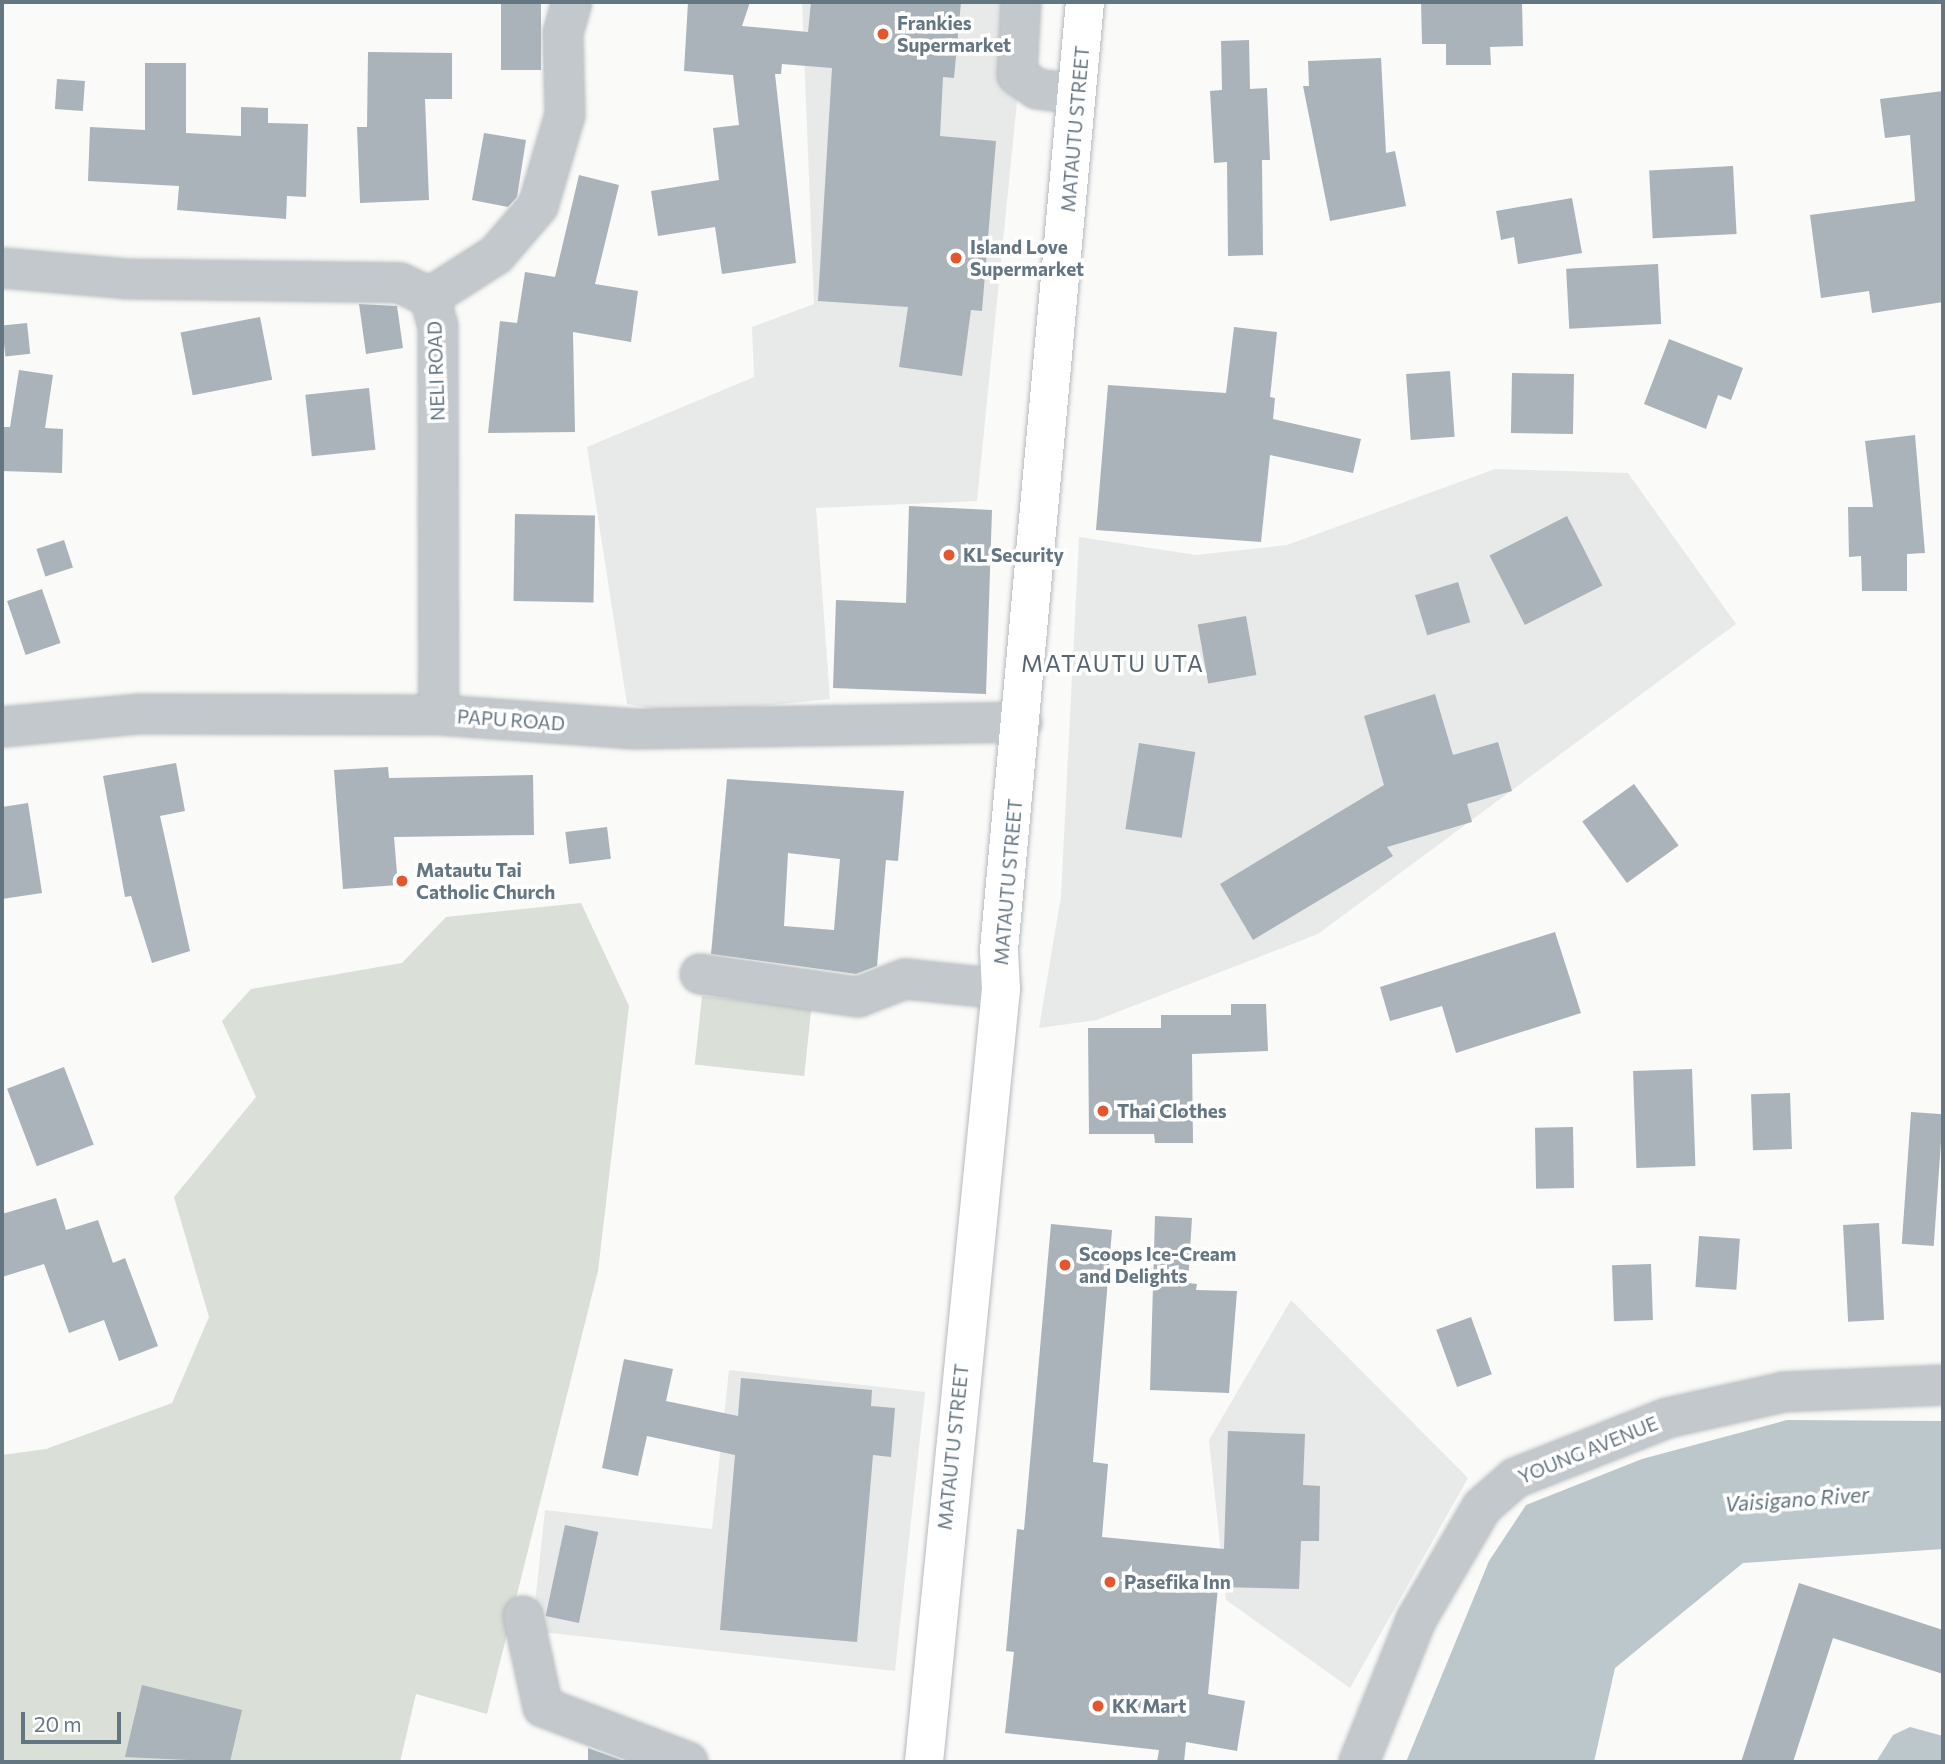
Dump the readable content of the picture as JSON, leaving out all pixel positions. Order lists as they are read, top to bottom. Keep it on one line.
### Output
{"streets":{"main road":["MATAUTU STREET"],"street":["NELI ROAD","PAPU ROAD","YOUNG AVENUE"]},"crossings":[["MATAUTU STREET","PAPU ROAD"],["NELI ROAD","PAPU ROAD"]],"districts":["MATAUTU UTA"],"water":["Vaisigano River"],"places":["Frankies Supermarket","Island Love Supermarket","KL Security","Matautu Tai Catholic Church","Thai Clothes","Scoops Ice-Cream and Delights","Pasefika Inn","KK Mart"],"scale_bar":"20 m"}
